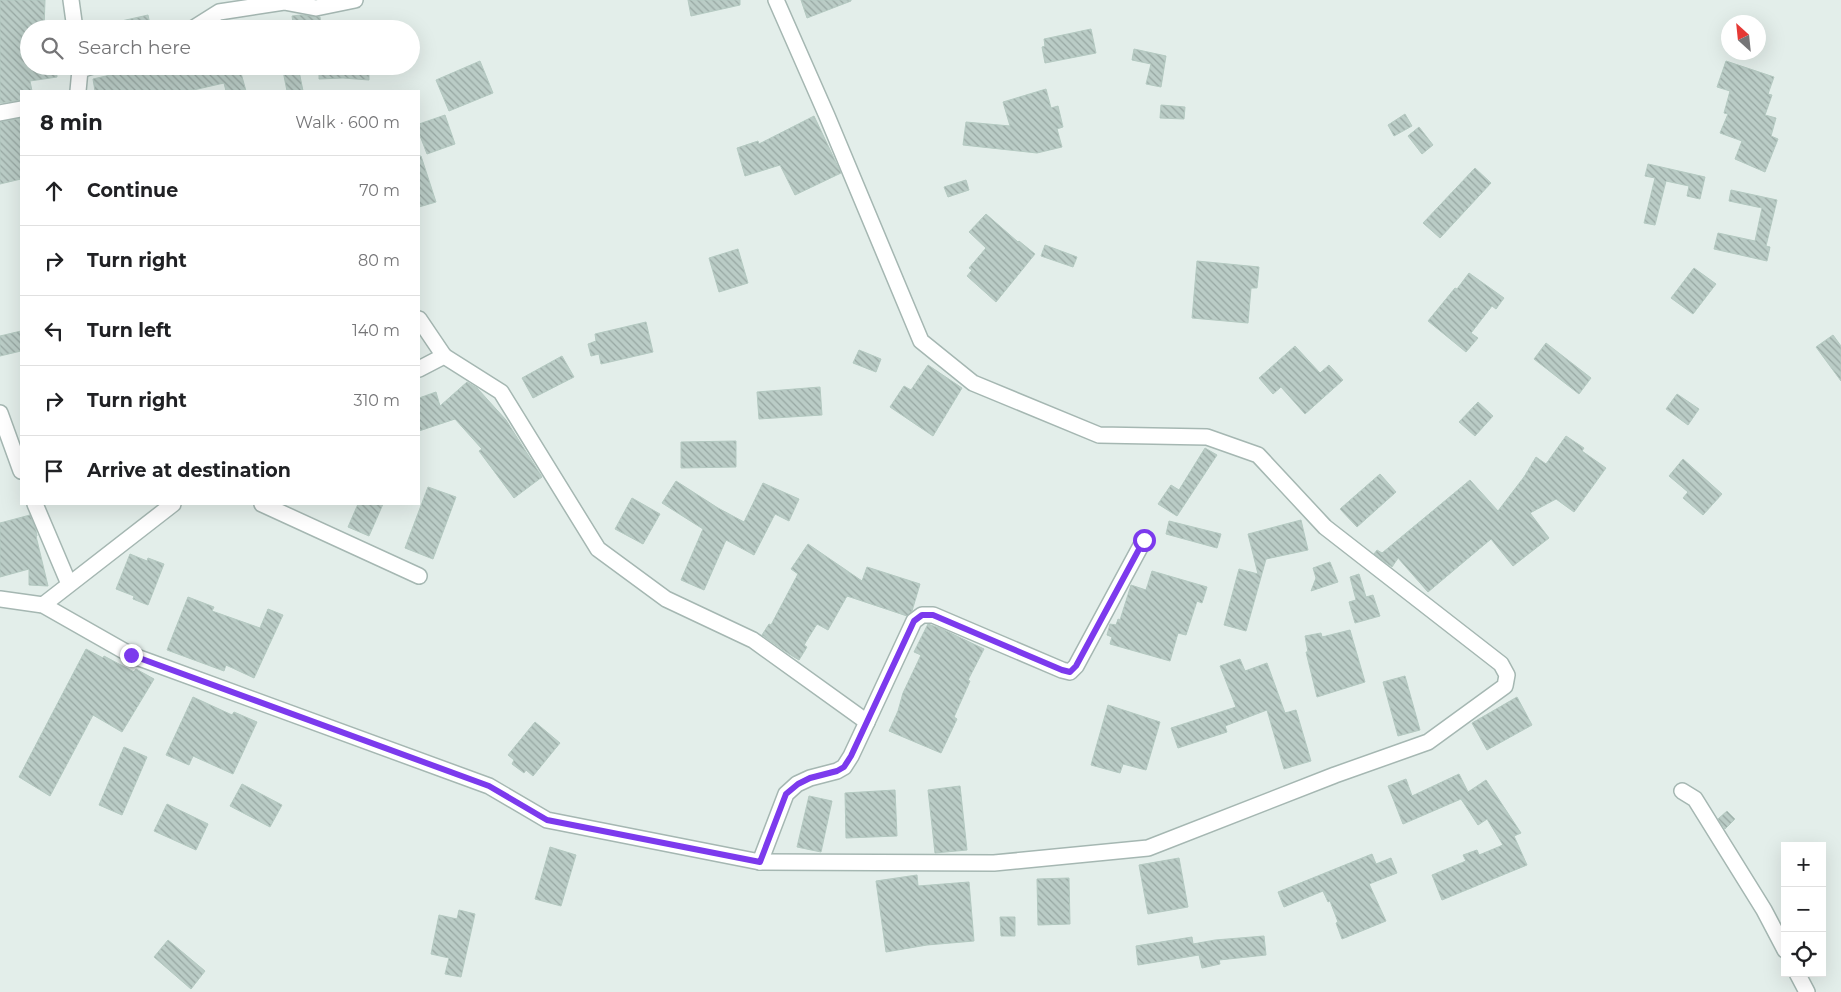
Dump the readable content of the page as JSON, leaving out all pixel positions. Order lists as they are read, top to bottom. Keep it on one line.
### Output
{"north":"top left","page":{"search":"Search here","heading":["8 min","Walk · 600 m"],"list":[["Continue","70 m"],["Turn right","80 m"],["Turn left","140 m"],["Turn right","310 m"],"Arrive at destination"],"map_buttons":["+","−"]}}
